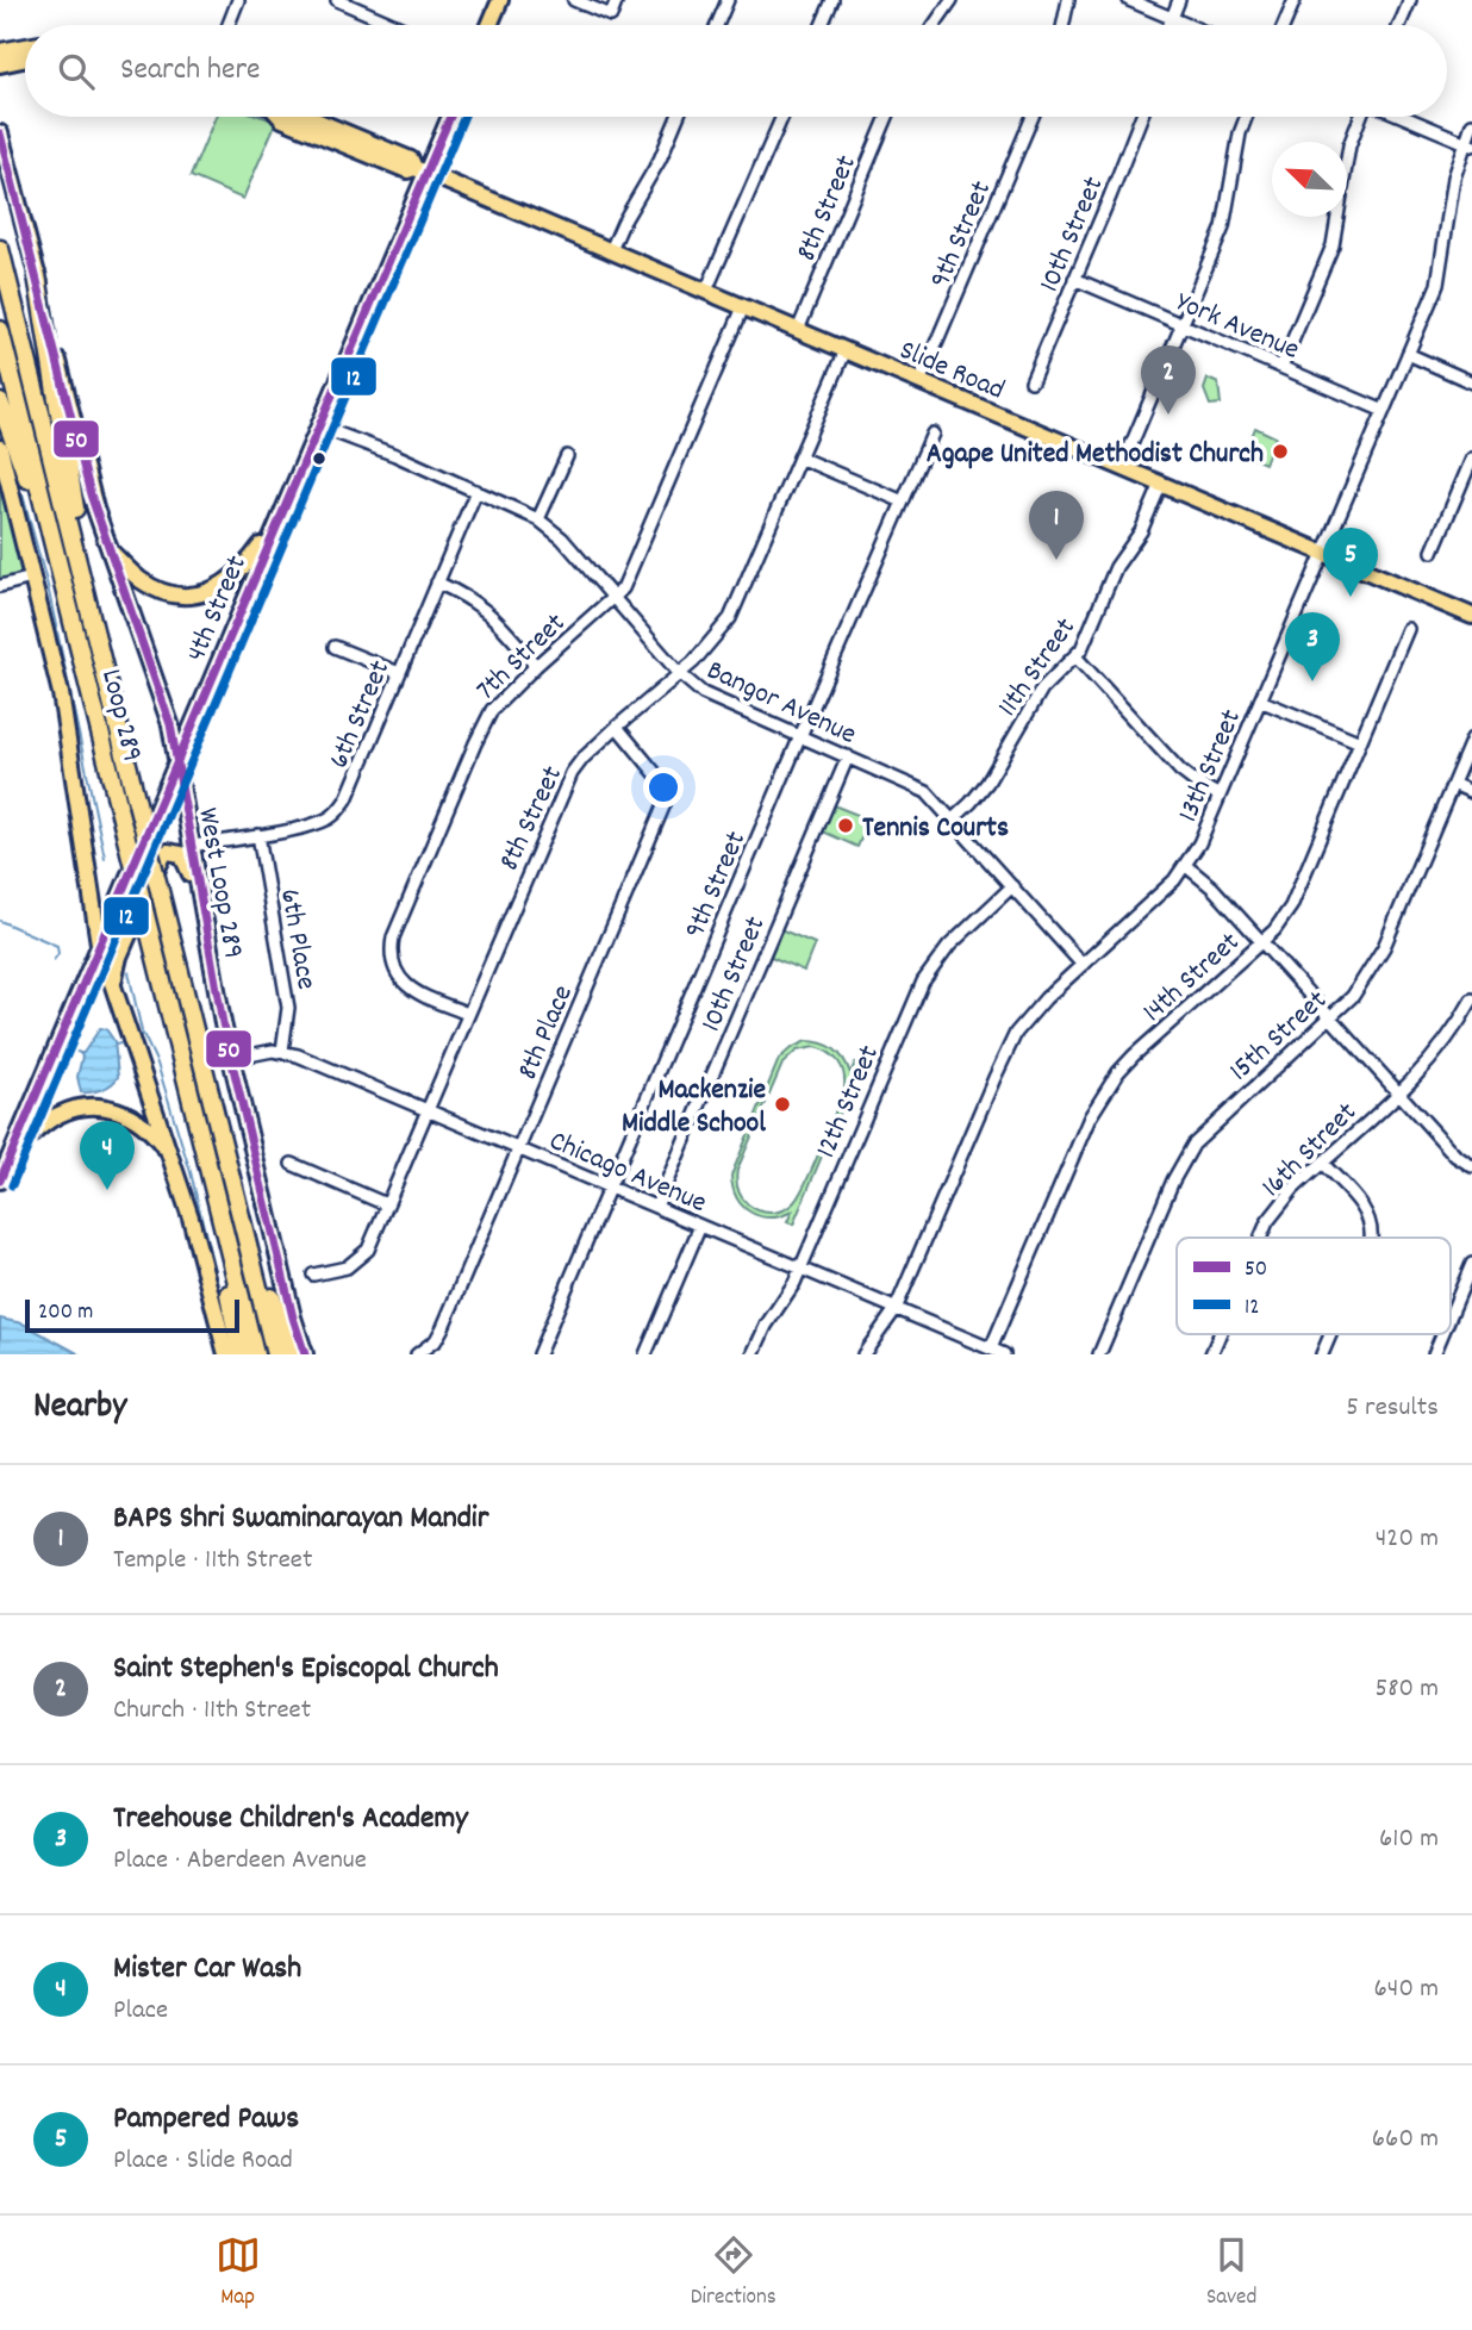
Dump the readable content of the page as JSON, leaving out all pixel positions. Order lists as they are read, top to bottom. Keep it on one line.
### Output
{"streets":{"highway":["Loop 289"],"main road":["Slide Road","4th Street","West Loop 289"],"street":["8th Street","9th Street","10th Street","York Avenue","7th Street","11th Street","Bangor Avenue","6th Street","13th Street","6th Place","14th Street","8th Place","15th Street","12th Street","16th Street","Chicago Avenue"]},"crossings":[["8th Street","Slide Road"],["8th Street","7th Street"],["8th Street","Bangor Avenue"],["8th Street","8th Place"],["8th Street","Chicago Avenue"],["9th Street","Slide Road"],["9th Street","Bangor Avenue"],["9th Street","Chicago Avenue"],["10th Street","York Avenue"],["10th Street","Bangor Avenue"],["10th Street","Chicago Avenue"],["York Avenue","13th Street"],["Slide Road","4th Street"],["Slide Road","7th Street"],["Slide Road","11th Street"],["Slide Road","13th Street"],["4th Street","Bangor Avenue"],["4th Street","West Loop 289"],["7th Street","Bangor Avenue"],["11th Street","Bangor Avenue"],["Bangor Avenue","6th Street"],["Bangor Avenue","13th Street"],["Bangor Avenue","12th Street"],["6th Street","West Loop 289"],["6th Street","6th Place"],["13th Street","Chicago Avenue"],["6th Place","Chicago Avenue"],["14th Street","Chicago Avenue"],["8th Place","Chicago Avenue"],["12th Street","Chicago Avenue"]],"places":["Agape United Methodist Church","Tennis Courts","Mackenzie Middle School"],"lines":["transit line 50","transit line 12"],"legend":["50","12"],"scale_bar":"200 m","north":"top left","page":{"search":"Search here","pins":["2","1","5","3","4"],"scale":"200 m","heading":["Nearby","5 results"],"list":[{"mark":"1","name":"BAPS Shri Swaminarayan Mandir","note":"Temple · 11th Street","value":"420 m"},{"mark":"2","name":"Saint Stephen's Episcopal Church","note":"Church · 11th Street","value":"580 m"},{"mark":"3","name":"Treehouse Children's Academy","note":"Place · Aberdeen Avenue","value":"610 m"},{"mark":"4","name":"Mister Car Wash","note":"Place","value":"640 m"},{"mark":"5","name":"Pampered Paws","note":"Place · Slide Road","value":"660 m"}],"nav":["Map","Directions","Saved"]}}
